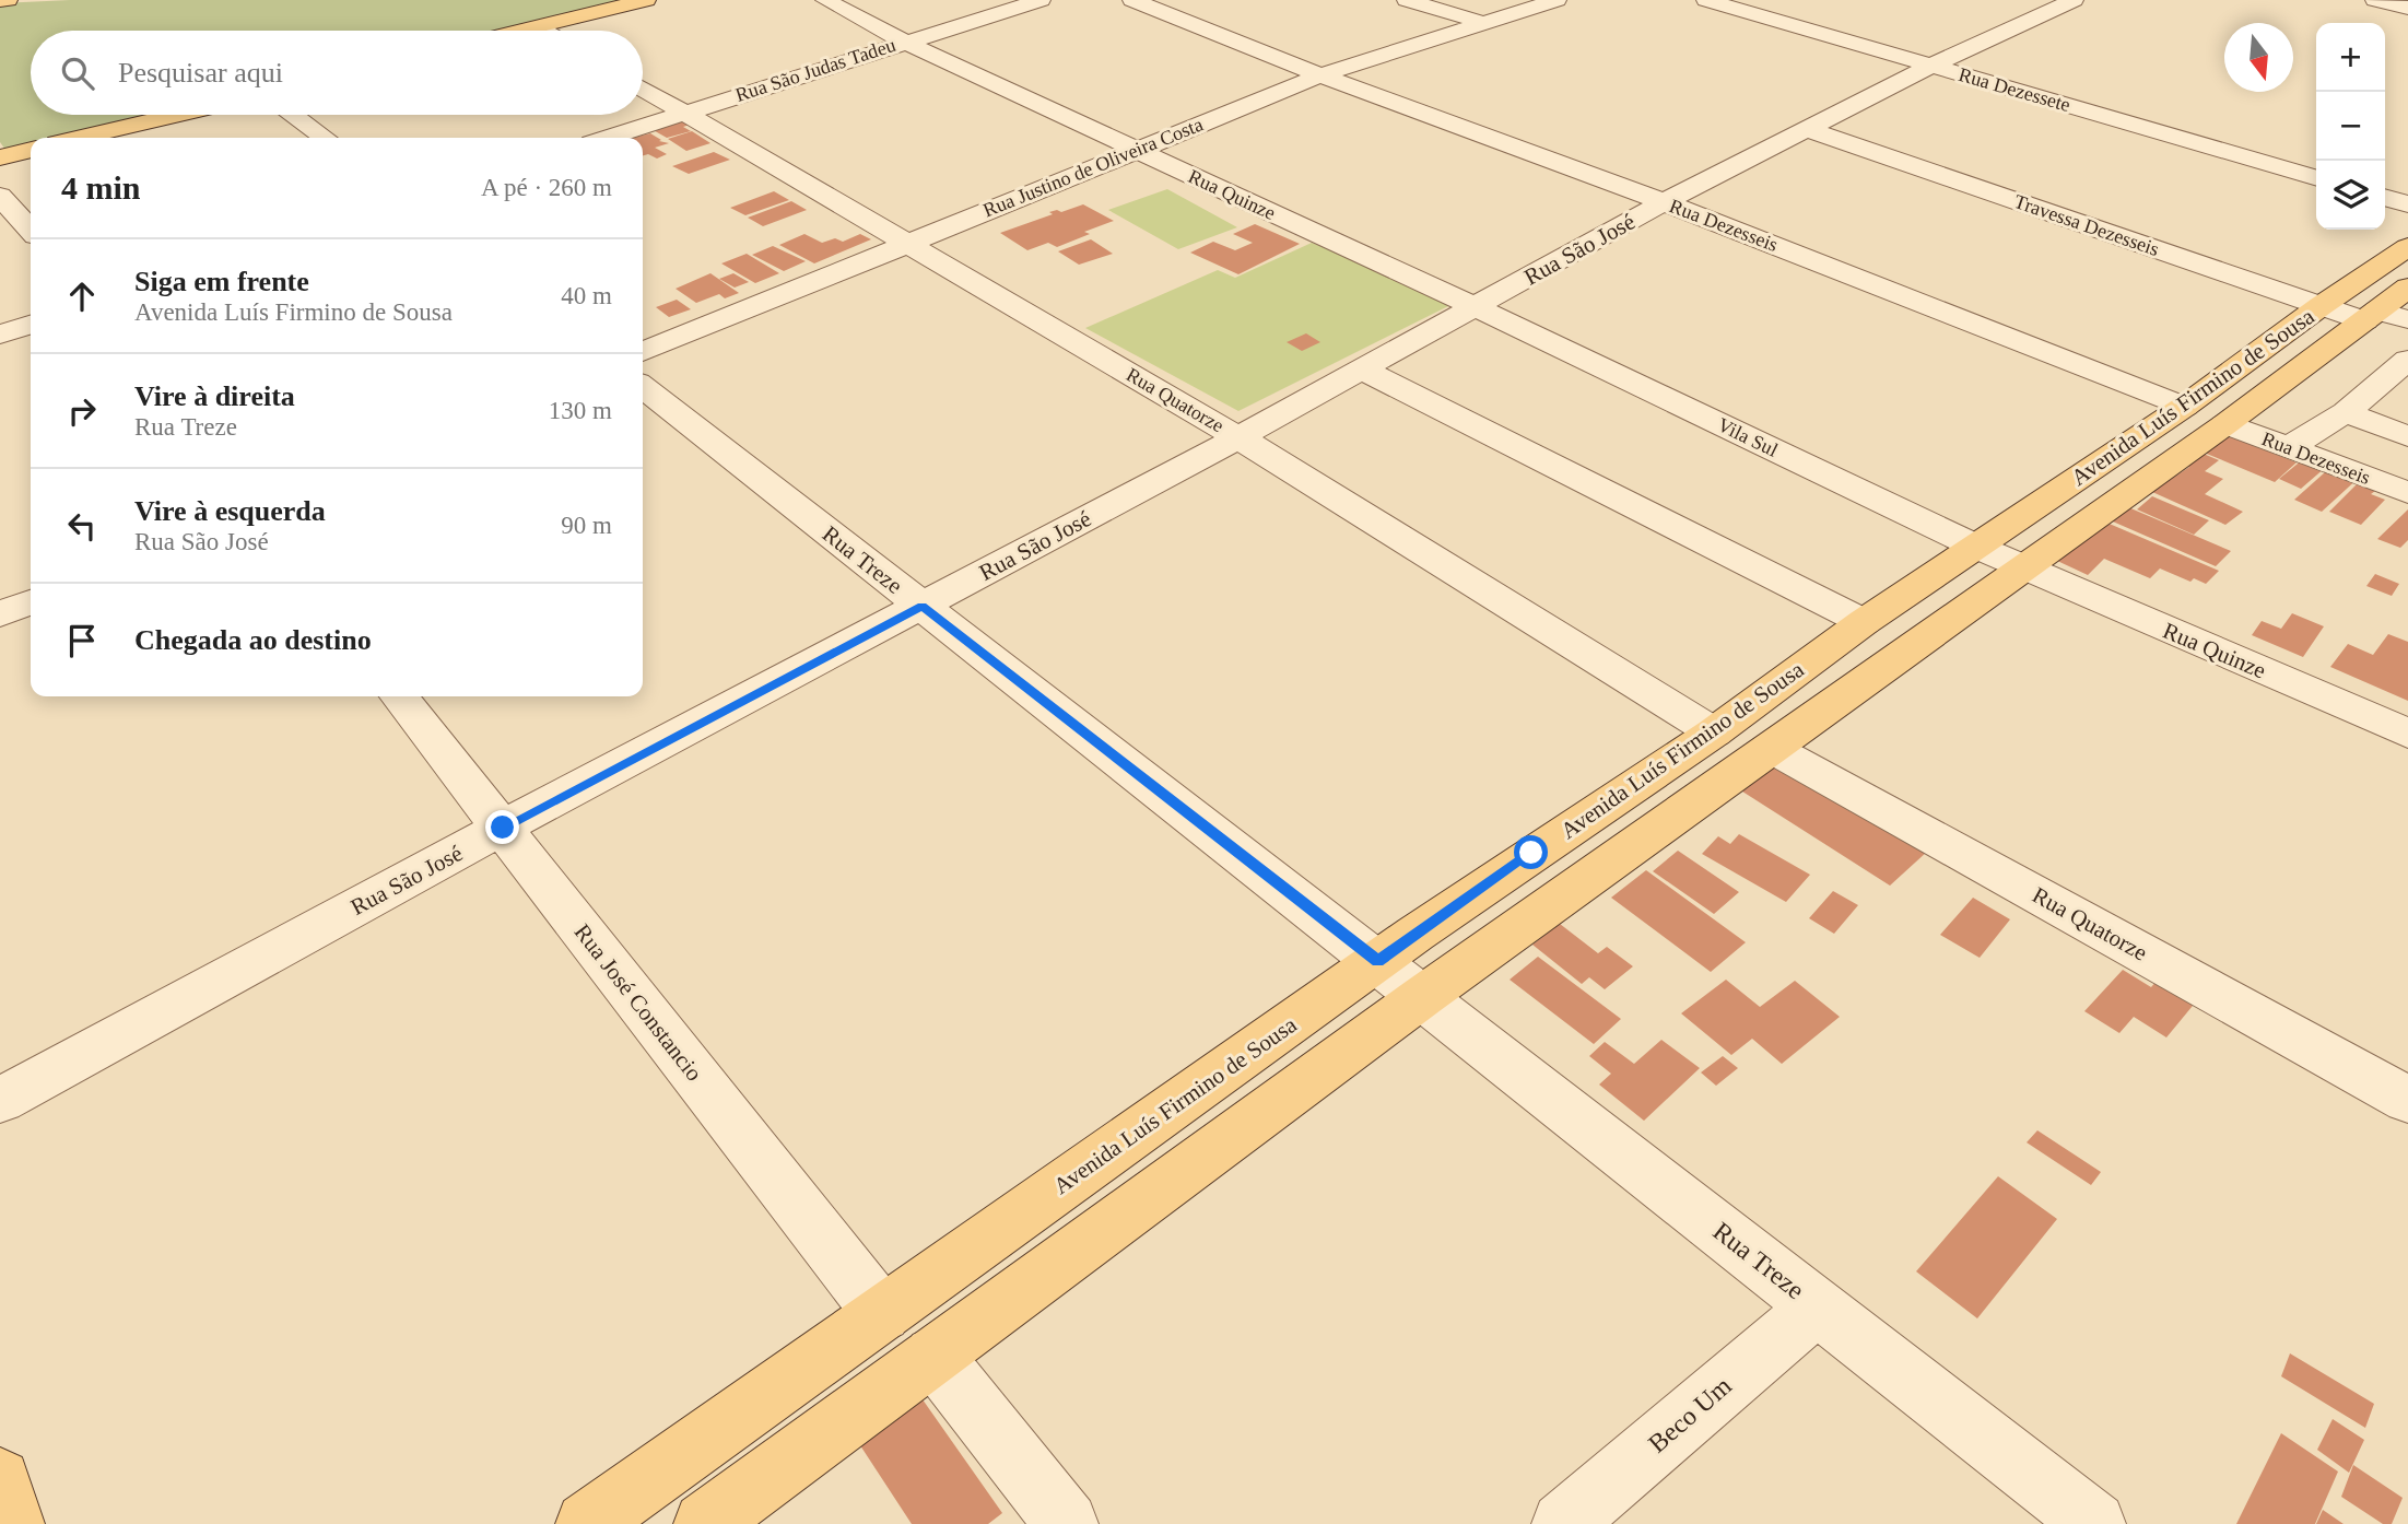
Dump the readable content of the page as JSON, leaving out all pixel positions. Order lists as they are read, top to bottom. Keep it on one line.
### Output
{"streets":{"main road":["Avenida Luís Firmino de Sousa"],"street":["Rua São Judas Tadeu","Rua Dezessete","Rua Justino de Oliveira Costa","Rua Quinze","Rua Dezesseis","Travessa Dezesseis","Rua São José","Rua Quatorze","Vila Sul","Rua Treze","Rua José Constancio","Beco Um"]},"crossings":[["Rua São Judas Tadeu","Rua Quinze"],["Rua São Judas Tadeu","Rua Quatorze"],["Rua Dezessete","Rua São José"],["Rua Justino de Oliveira Costa","Rua Quinze"],["Rua Justino de Oliveira Costa","Rua Dezesseis"],["Rua Justino de Oliveira Costa","Rua Quatorze"],["Rua Quinze","Rua São José"],["Rua Quinze","Avenida Luís Firmino de Sousa"],["Rua Quinze","Vila Sul"],["Rua Dezesseis","Rua São José"],["Rua Dezesseis","Avenida Luís Firmino de Sousa"],["Travessa Dezesseis","Rua São José"],["Travessa Dezesseis","Avenida Luís Firmino de Sousa"],["Rua São José","Rua Quatorze"],["Rua São José","Vila Sul"],["Rua São José","Rua Treze"],["Rua São José","Rua José Constancio"],["Avenida Luís Firmino de Sousa","Rua Quatorze"],["Avenida Luís Firmino de Sousa","Vila Sul"],["Avenida Luís Firmino de Sousa","Rua Treze"],["Avenida Luís Firmino de Sousa","Rua José Constancio"],["Rua Treze","Beco Um"]],"north":"bottom","page":{"map_buttons":["+","−"],"search":"Pesquisar aqui","heading":["4 min","A pé · 260 m"],"list":[["Siga em frente","Avenida Luís Firmino de Sousa","40 m"],["Vire à direita","Rua Treze","130 m"],["Vire à esquerda","Rua São José","90 m"],"Chegada ao destino"]}}
